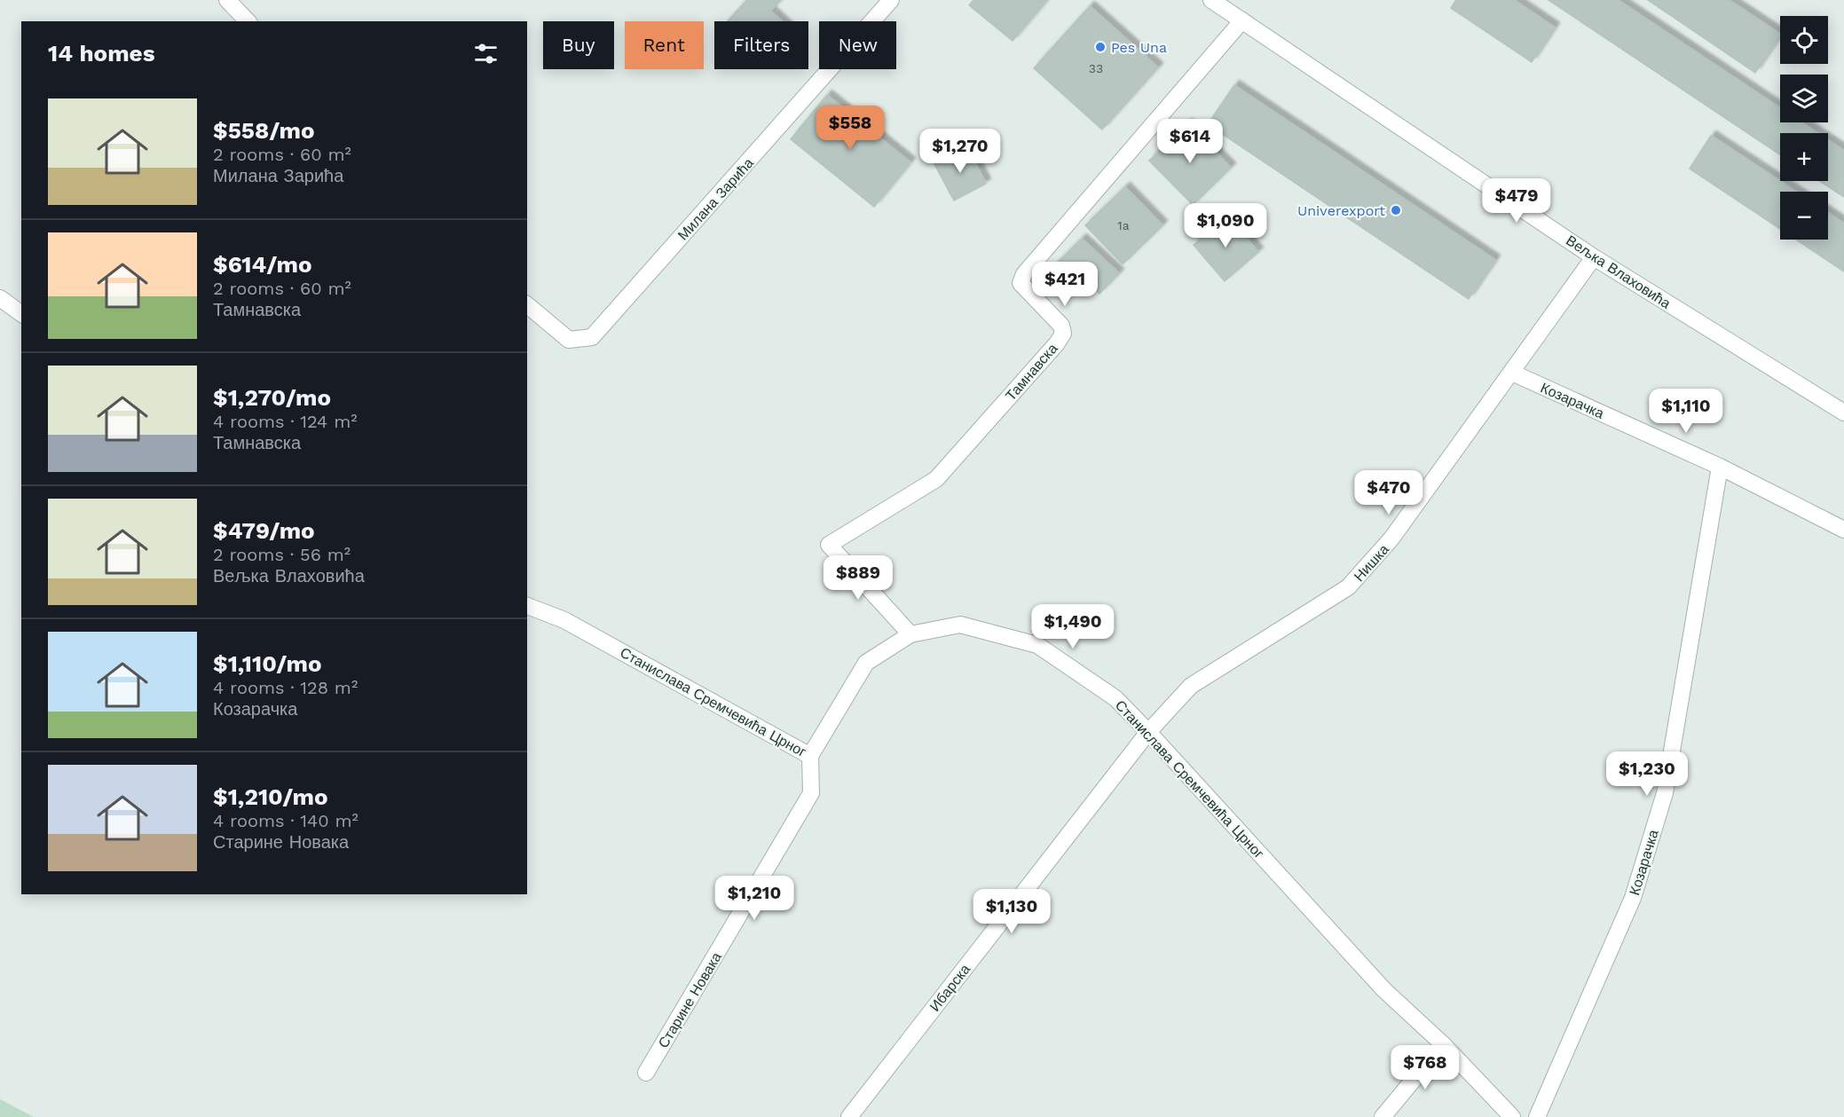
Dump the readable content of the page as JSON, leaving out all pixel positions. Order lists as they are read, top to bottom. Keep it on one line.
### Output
{"streets":{"street":["Милана Зарића","Вељка Влаховића","Тамнавска","Козарачка","Нишка","Станислава Сремчевића Црног","Ибарска","Старине Новака"]},"crossings":[["Вељка Влаховића","Тамнавска"],["Вељка Влаховића","Нишка"],["Тамнавска","Станислава Сремчевића Црног"],["Козарачка","Нишка"],["Нишка","Станислава Сремчевића Црног"],["Нишка","Ибарска"],["Станислава Сремчевића Црног","Ибарска"],["Станислава Сремчевића Црног","Старине Новака"]],"places":["Pes Una","Univerexport"],"house_numbers":["33","1a"],"page":{"map_buttons":["+","−"],"chip":["Buy","Rent","Filters","New"],"heading":"14 homes","list":[{"name":"$558/mo","note":"2 rooms · 60 m² · Милана Зарића"},{"name":"$614/mo","note":"2 rooms · 60 m² · Тамнавска"},{"name":"$1,270/mo","note":"4 rooms · 124 m² · Тамнавска"},{"name":"$479/mo","note":"2 rooms · 56 m² · Вељка Влаховића"},{"name":"$1,110/mo","note":"4 rooms · 128 m² · Козарачка"},{"name":"$1,210/mo","note":"4 rooms · 140 m² · Старине Новака"}],"price":["$558","$614","$1,270","$479","$1,090","$421","$1,110","$470","$889","$1,490","$1,230","$1,210","$1,130","$768"]}}
